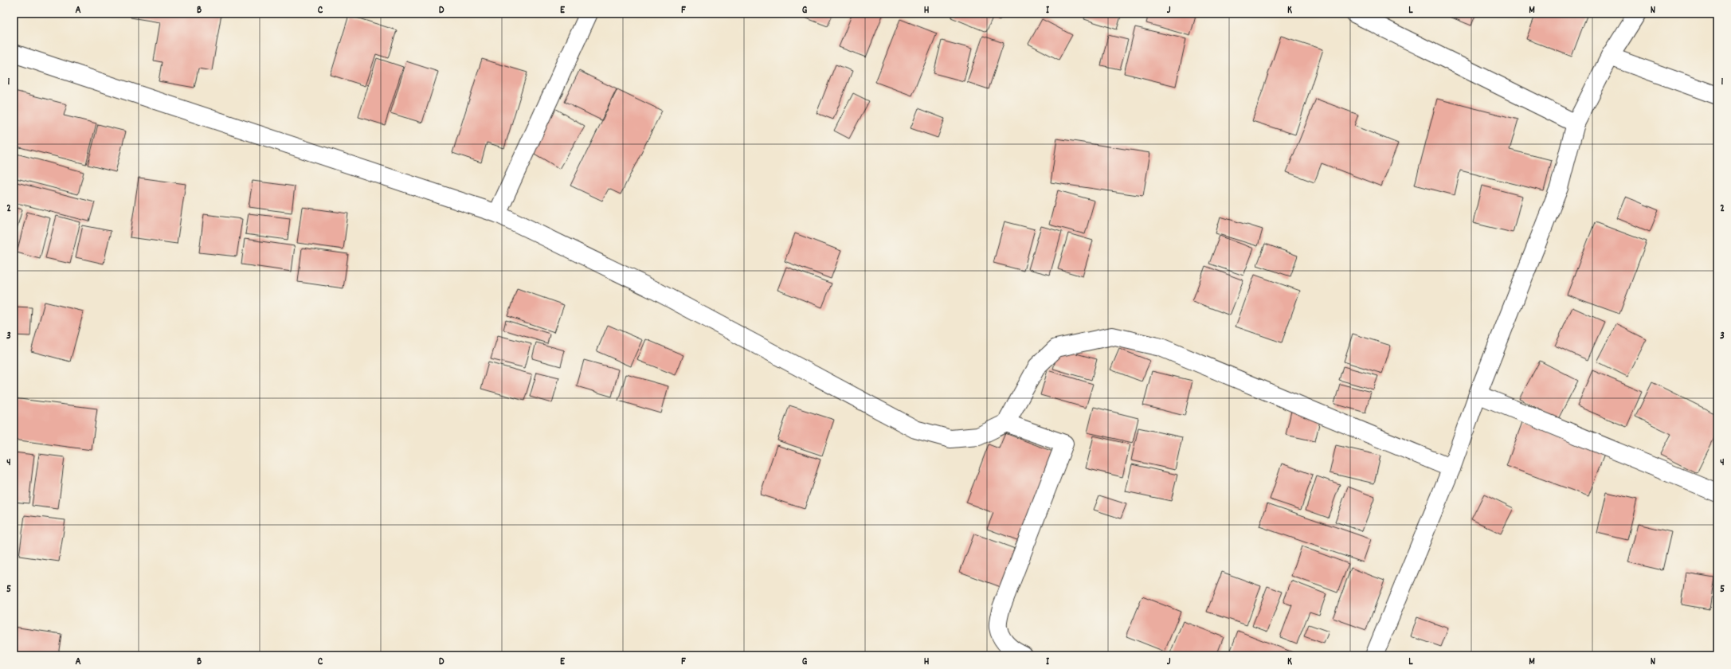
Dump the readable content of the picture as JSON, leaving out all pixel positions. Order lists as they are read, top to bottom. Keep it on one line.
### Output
{"grid":{"columns":["A","B","C","D","E","F","G","H","I","J","K","L","M","N"],"rows":["1","2","3","4","5"]}}
